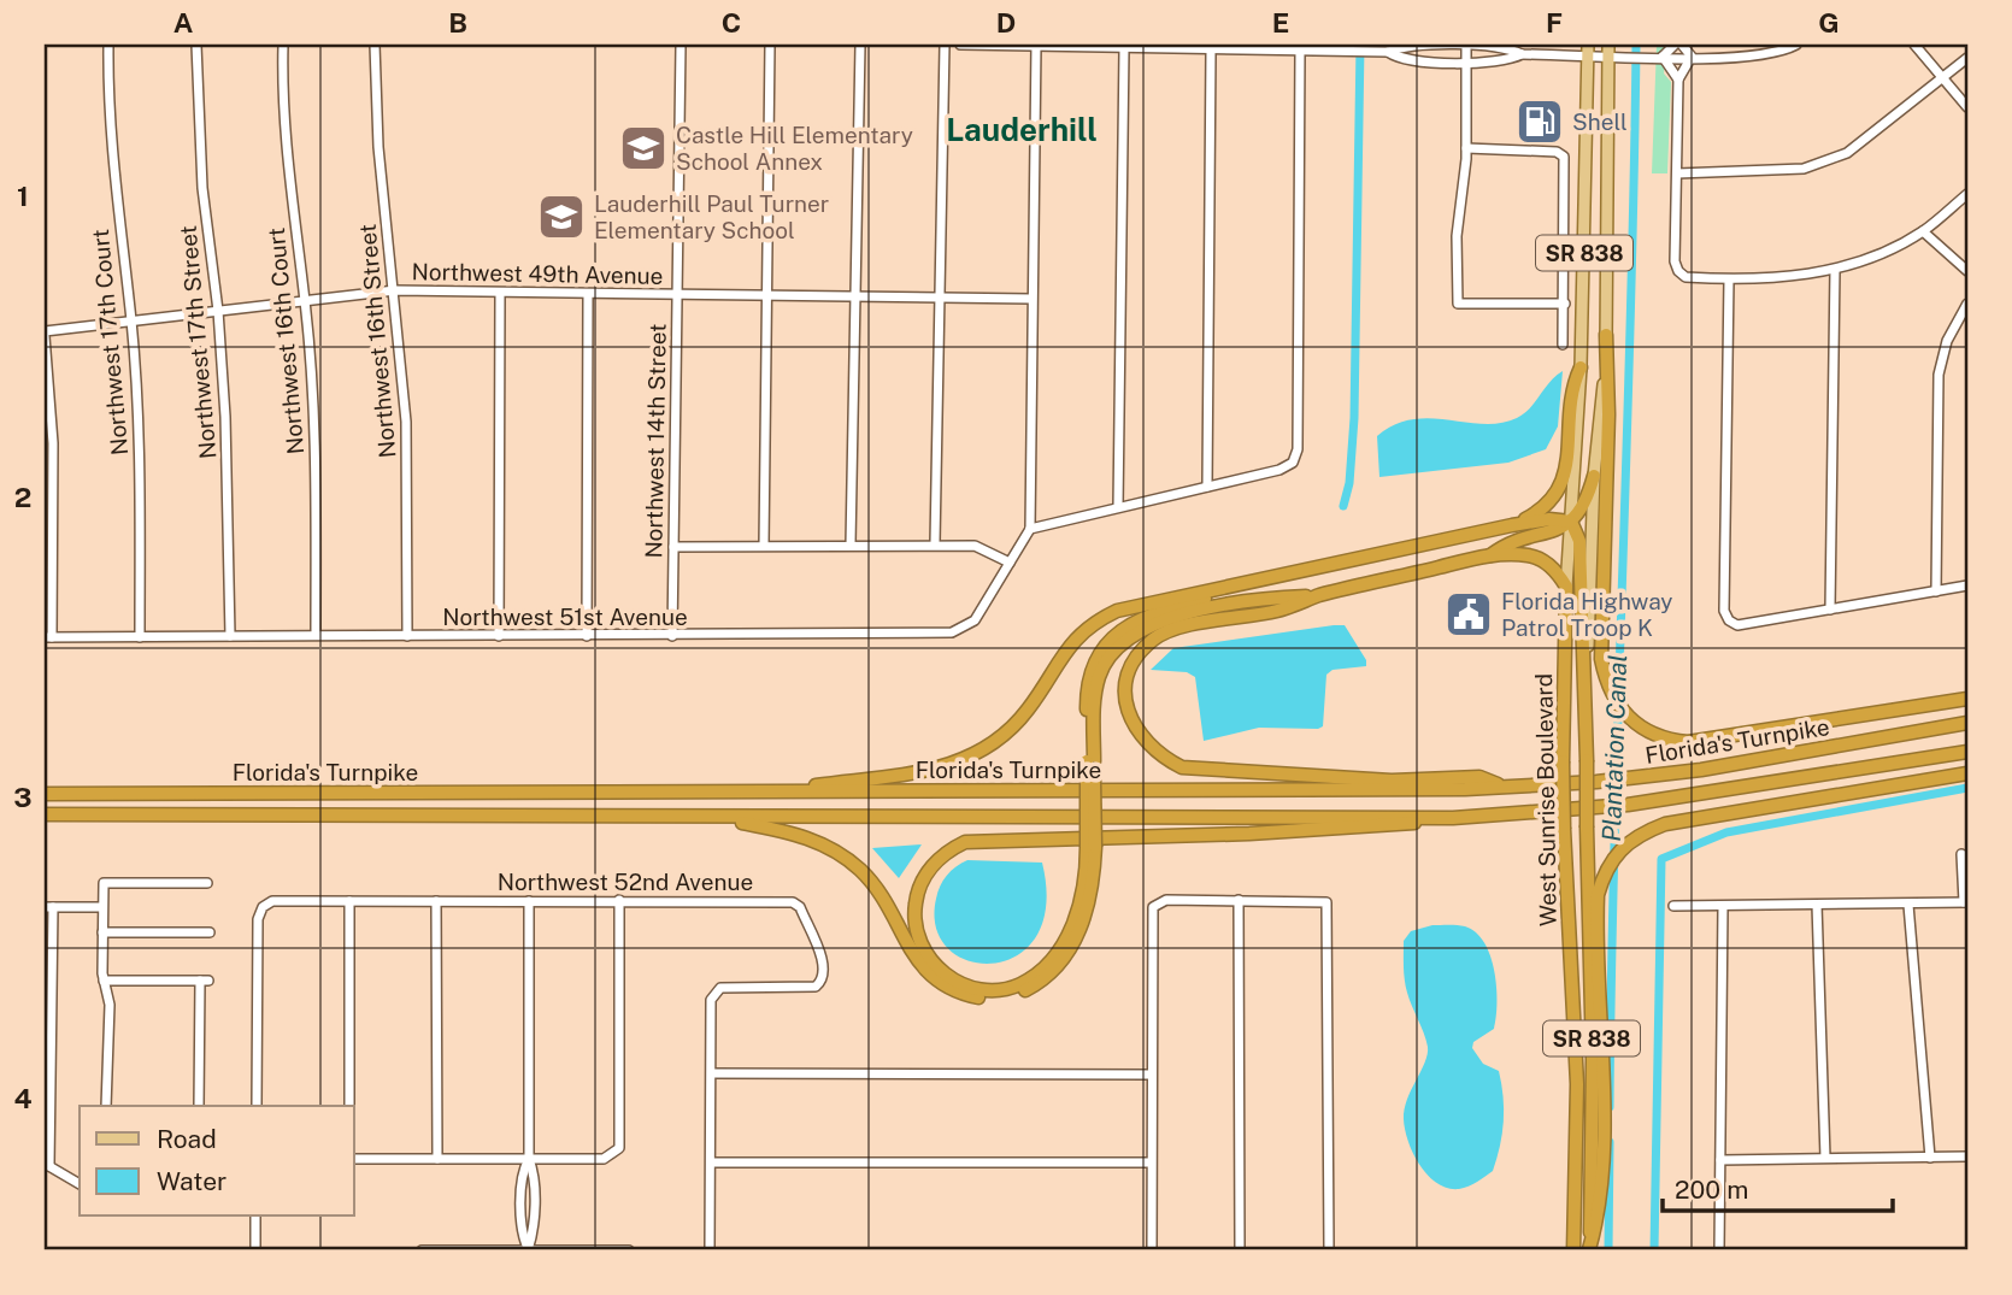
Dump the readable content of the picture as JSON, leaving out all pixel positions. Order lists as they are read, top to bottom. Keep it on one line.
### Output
{"streets":{"highway":["SR 838","Florida's Turnpike","West Sunrise Boulevard"],"street":["Northwest 49th Avenue","Northwest 16th Court","Northwest 16th Street","Northwest 17th Court","Northwest 17th Street","Northwest 14th Street","Northwest 51st Avenue","Northwest 52nd Avenue"]},"crossings":[["Northwest 49th Avenue","Northwest 16th Court"],["Northwest 49th Avenue","Northwest 16th Street"],["Northwest 49th Avenue","Northwest 17th Court"],["Northwest 49th Avenue","Northwest 17th Street"],["Northwest 49th Avenue","Northwest 14th Street"],["Northwest 16th Court","Northwest 51st Avenue"],["Northwest 16th Street","Northwest 51st Avenue"],["Northwest 17th Court","Northwest 51st Avenue"],["Northwest 17th Street","Northwest 51st Avenue"],["Northwest 14th Street","Northwest 51st Avenue"]],"districts":["Lauderhill"],"water":["Plantation Canal"],"places":{"fuel station":["Shell"],"school or university":["Castle Hill Elementary School Annex","Lauderhill Paul Turner Elementary School"],"public building":["Florida Highway Patrol Troop K"]},"legend":["Road","Water"],"scale_bar":"200 m","grid":{"columns":["A","B","C","D","E","F","G"],"rows":["1","2","3","4"]}}
